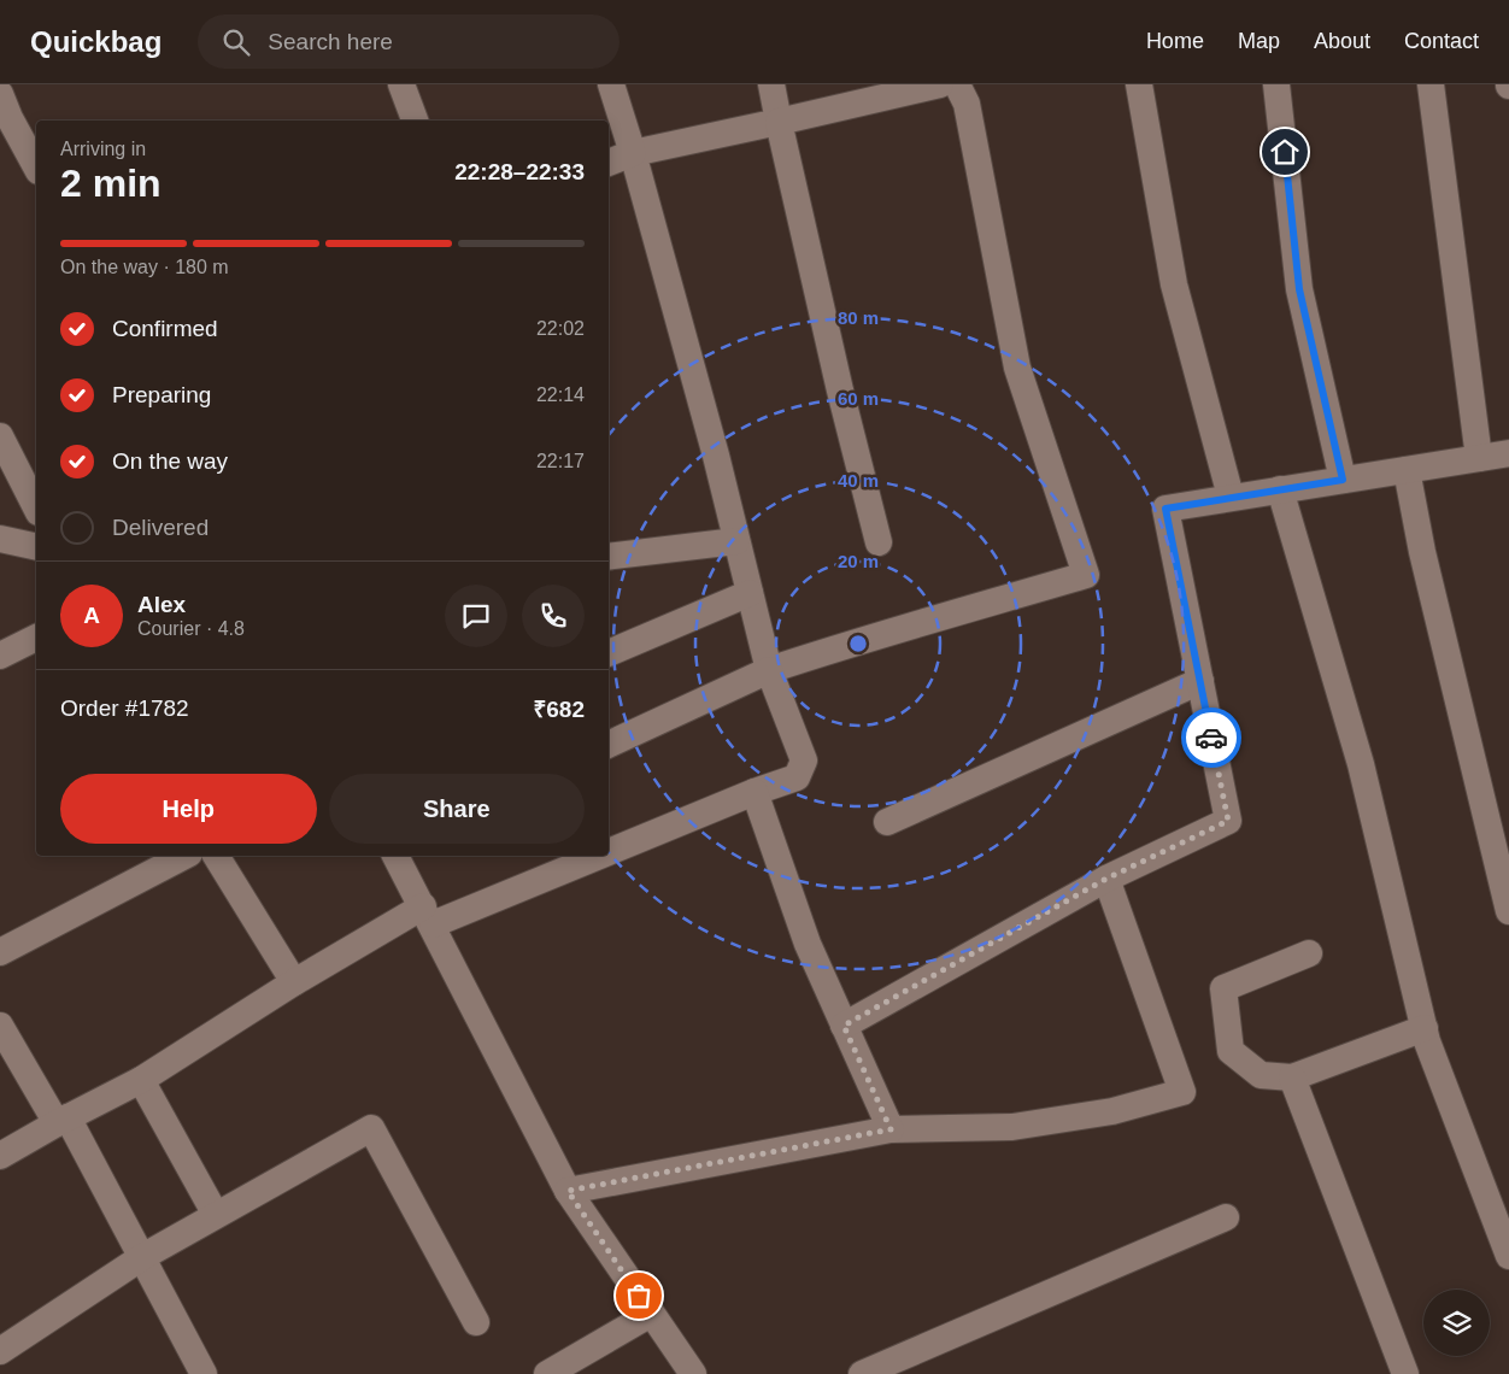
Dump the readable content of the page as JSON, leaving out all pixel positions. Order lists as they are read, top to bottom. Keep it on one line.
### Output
{"page":{"header":"Quickbag","search":"Search here","nav":["Home","Map","About","Contact"],"heading":["2 min","Arriving in","22:28–22:33"],"panel":["Alex","Courier · 4.8","Order #1782","₹682"],"bar":"On the way · 180 m","list":[["Confirmed","22:02"],["Preparing","22:14"],["On the way","22:17"],"Delivered"],"round":"A","buttons":["Help","Share"]},"rings":["80 m","60 m","40 m","20 m"]}
